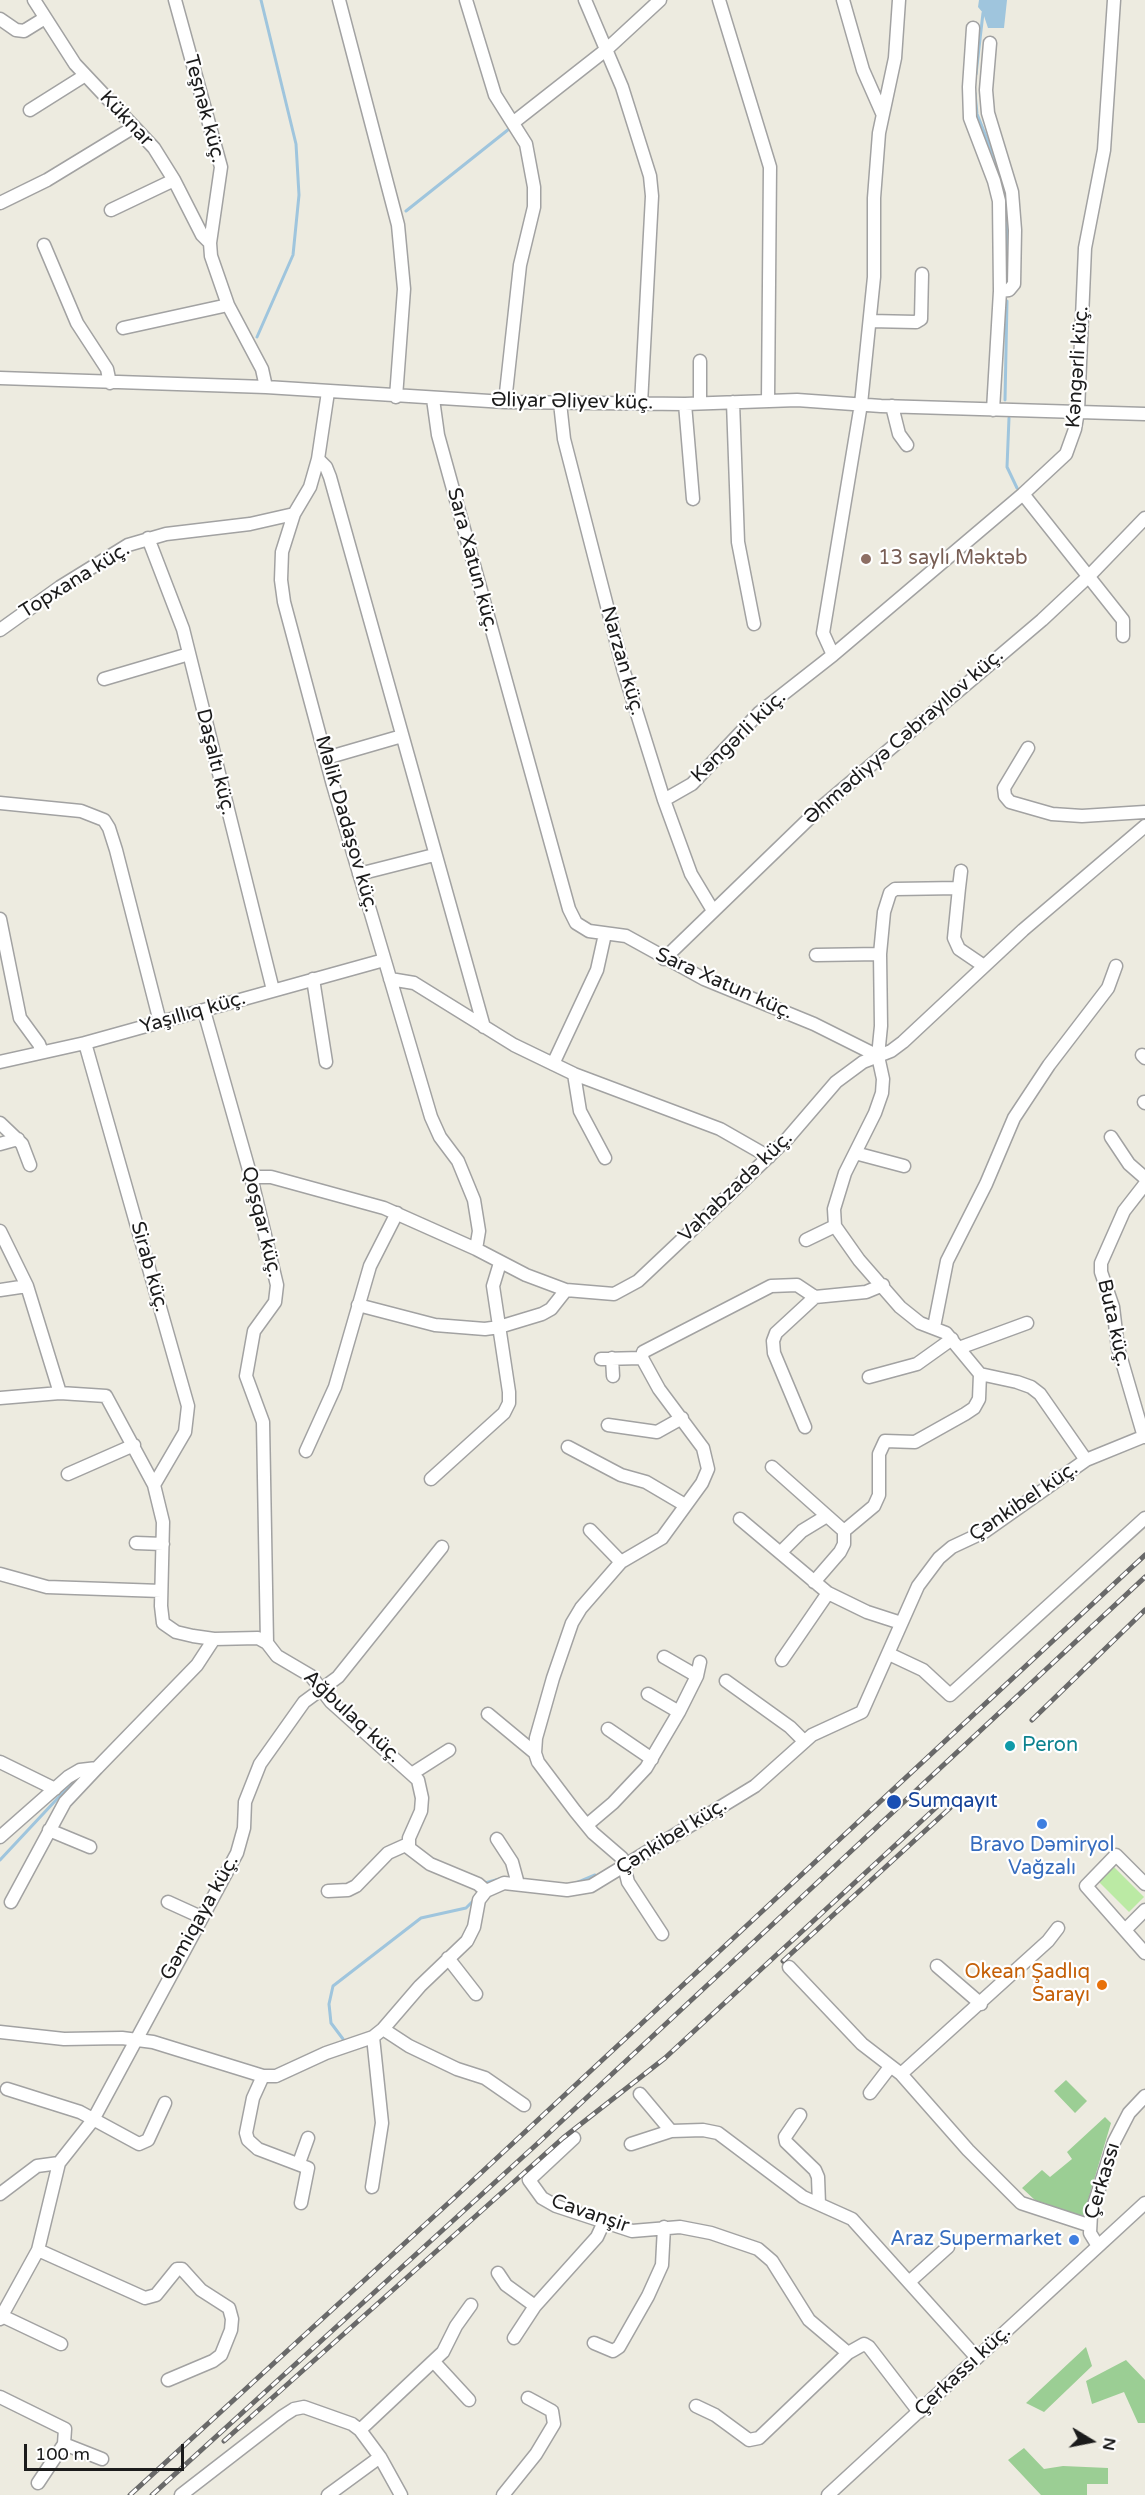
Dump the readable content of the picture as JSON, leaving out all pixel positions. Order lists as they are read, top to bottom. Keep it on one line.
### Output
{"streets":{"street":["Teşnək küç.","Küknar","Kəngərli küç.","Əliyar Əliyev küç.","Sara Xatun küç.","Topxana küç.","Narzan küç.","Əhmədiyyə Cəbrayılov küç.","Daşaltı küç.","Məlik Dadaşov küç.","Yaşıllıq küç.","Vahabzadə küç.","Qoşqar küç.","Sirab küç.","Buta küç.","Çənkibel küç.","Ağbulaq küç.","Gəmiqaya küç.","Çerkassı","Cavanşir","Çerkassı küç."]},"crossings":[["Teşnək küç.","Küknar"],["Teşnək küç.","Əliyar Əliyev küç."],["Kəngərli küç.","Əliyar Əliyev küç."],["Kəngərli küç.","Narzan küç."],["Əliyar Əliyev küç.","Sara Xatun küç."],["Əliyar Əliyev küç.","Narzan küç."],["Əliyar Əliyev küç.","Məlik Dadaşov küç."],["Sara Xatun küç.","Əhmədiyyə Cəbrayılov küç."],["Sara Xatun küç.","Vahabzadə küç."],["Topxana küç.","Daşaltı küç."],["Topxana küç.","Məlik Dadaşov küç."],["Narzan küç.","Əhmədiyyə Cəbrayılov küç."],["Daşaltı küç.","Yaşıllıq küç."],["Məlik Dadaşov küç.","Yaşıllıq küç."],["Məlik Dadaşov küç.","Vahabzadə küç."],["Yaşıllıq küç.","Qoşqar küç."],["Yaşıllıq küç.","Sirab küç."],["Vahabzadə küç.","Qoşqar küç."],["Qoşqar küç.","Ağbulaq küç."],["Buta küç.","Çənkibel küç."],["Ağbulaq küç.","Gəmiqaya küç."],["Çerkassı","Çerkassı küç."]],"places":["13 saylı Məktəb","Peron","Sumqayıt","Bravo Dəmiryol Vağzalı","Okean Şadlıq Sarayı","Araz Supermarket"],"scale_bar":"100 m","north":"right"}
